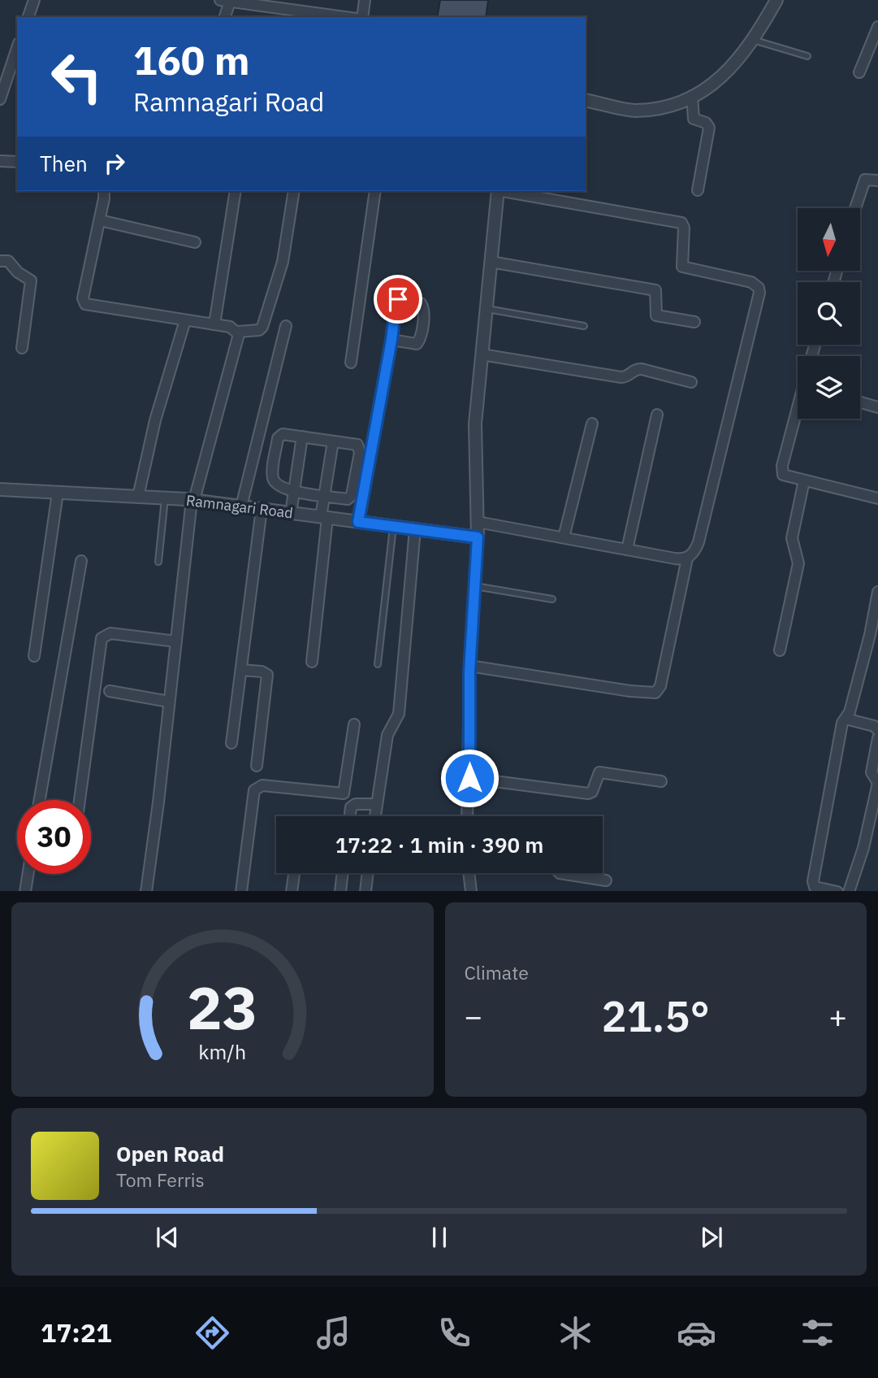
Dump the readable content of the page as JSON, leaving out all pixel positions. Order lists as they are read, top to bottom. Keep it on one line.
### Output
{"streets":{"street":["Ramnagari Road"]},"north":"bottom","page":{"turn":["160 m","Ramnagari Road"],"then":"Then","limit":"30","trip":"17:22 · 1 min · 390 m","tile":"Climate","heat":["−","21.5°","+"],"song":["Open Road","Tom Ferris"],"tabs":"17:21","gauge":["23","km/h"]}}
